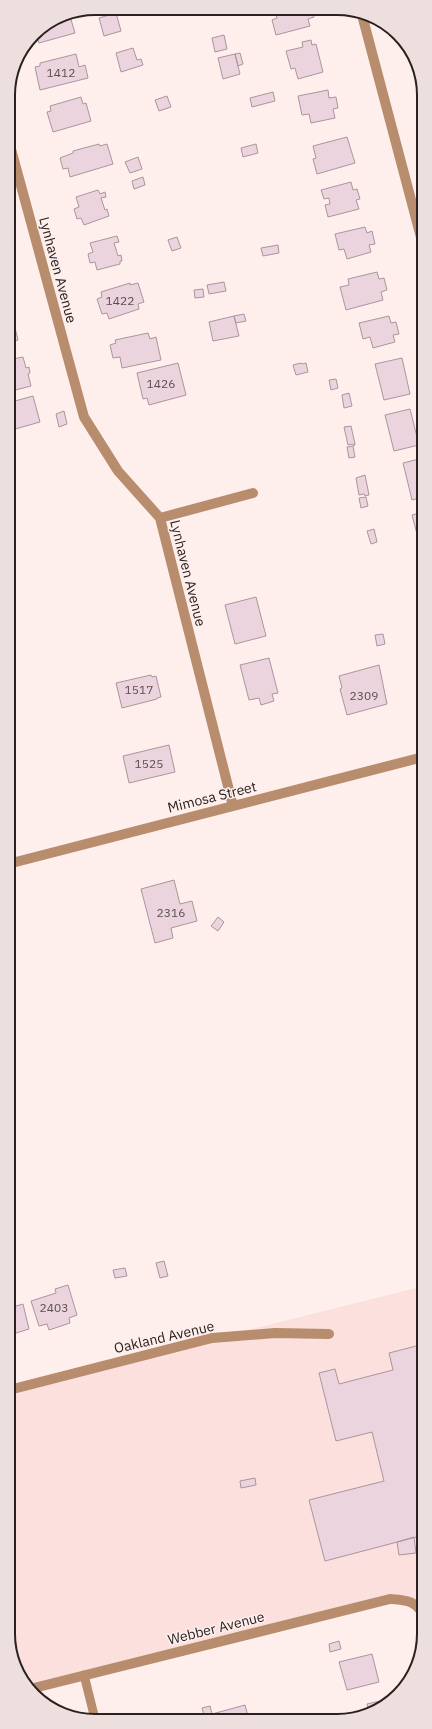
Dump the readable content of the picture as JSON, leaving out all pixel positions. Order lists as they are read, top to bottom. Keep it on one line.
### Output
{"streets":{"street":["Lynhaven Avenue","Mimosa Street","Oakland Avenue","Webber Avenue"]},"crossings":[["Lynhaven Avenue","Mimosa Street"]],"house_numbers":["1412","1422","1426","1517","2309","1525","2316","2403"]}
